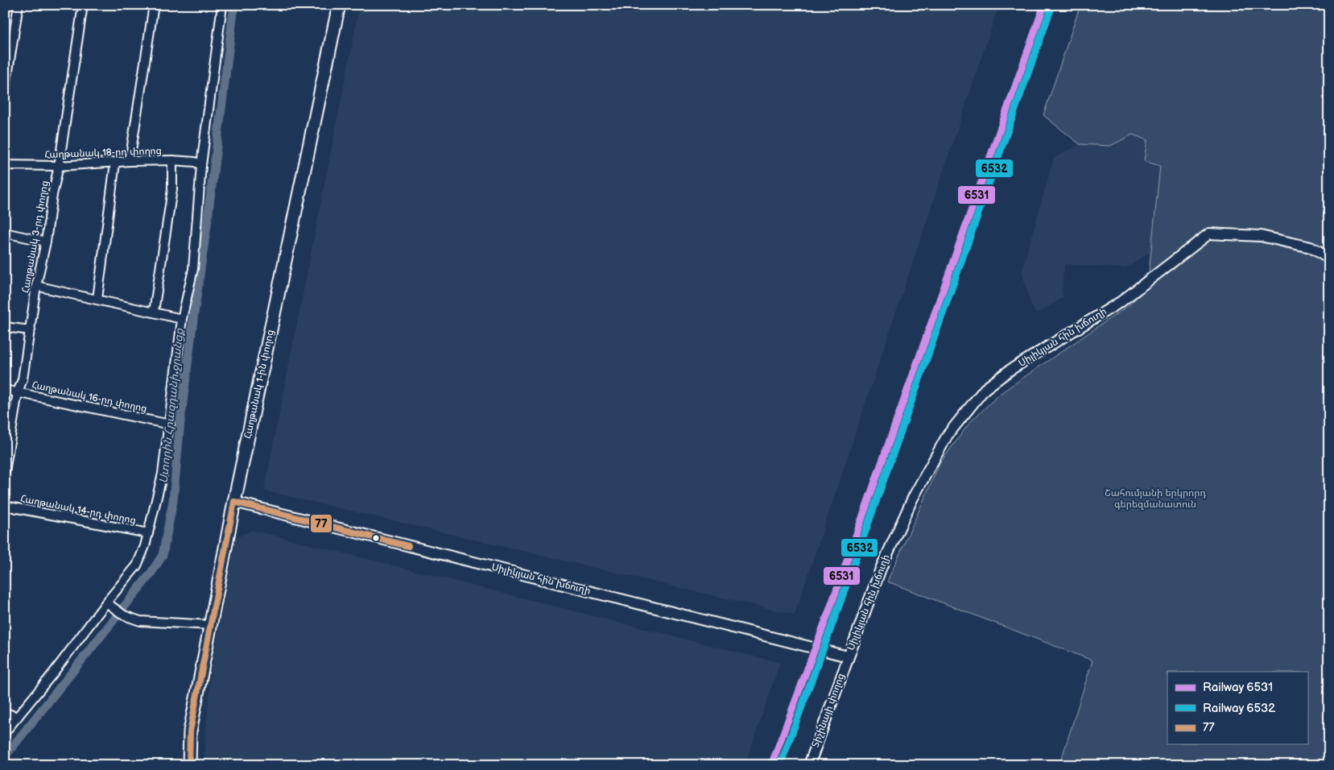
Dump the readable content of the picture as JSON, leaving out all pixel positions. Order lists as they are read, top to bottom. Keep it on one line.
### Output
{"streets":{"main road":["Հաղթանակ 1-ին փողոց"],"street":["Հաղթանակ 18-րդ փողոց","Հաղթանակ 3-րդ փողոց","Սիլիկյան հին խճուղի","Հաղթանակ 16-րդ փողոց","Հաղթանակ 14-րդ փողոց","Տիչինայի փողոց"]},"crossings":[["Հաղթանակ 18-րդ փողոց","Հաղթանակ 3-րդ փողոց"],["Հաղթանակ 3-րդ փողոց","Հաղթանակ 16-րդ փողոց"],["Սիլիկյան հին խճուղի","Հաղթանակ 1-ին փողոց"],["Սիլիկյան հին խճուղի","Տիչինայի փողոց"]],"water":["Ստորին Հրազդանի ջրանցք"],"parks":["Շահումյանի երկրորդ գերեզմանատուն"],"lines":["rail line 6531","rail line 6532","transit line 77"],"legend":["Railway 6531","Railway 6532","77"]}
